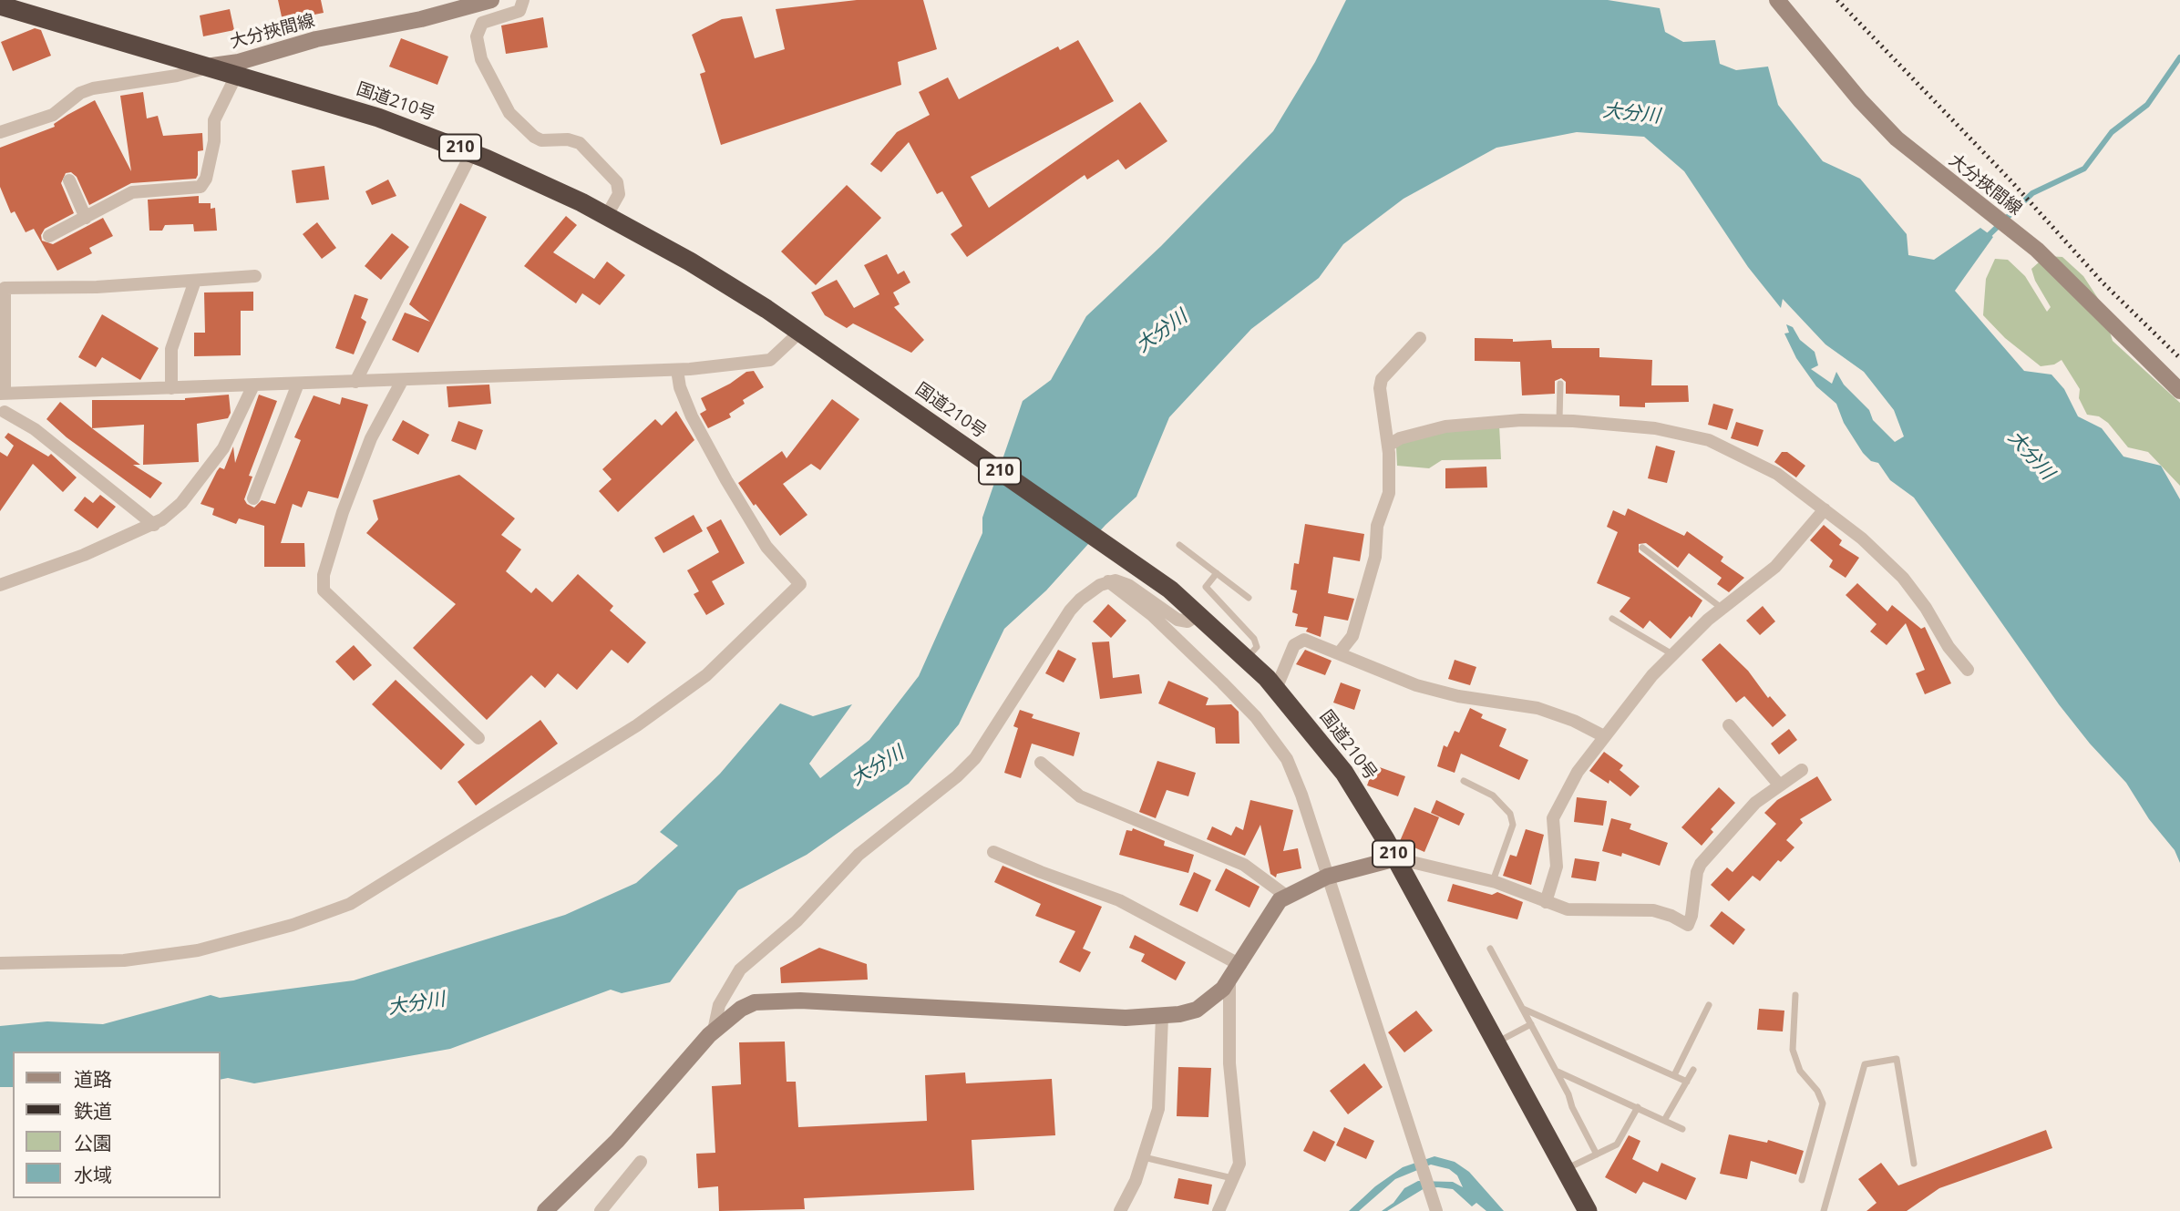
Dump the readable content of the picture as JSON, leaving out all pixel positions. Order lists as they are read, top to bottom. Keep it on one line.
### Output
{"streets":{"highway":["国道210号","210"],"street":["大分挾間線"]},"crossings":[["大分挾間線","国道210号"]],"water":["大分川"],"legend":["道路","鉄道","公園","水域"]}
